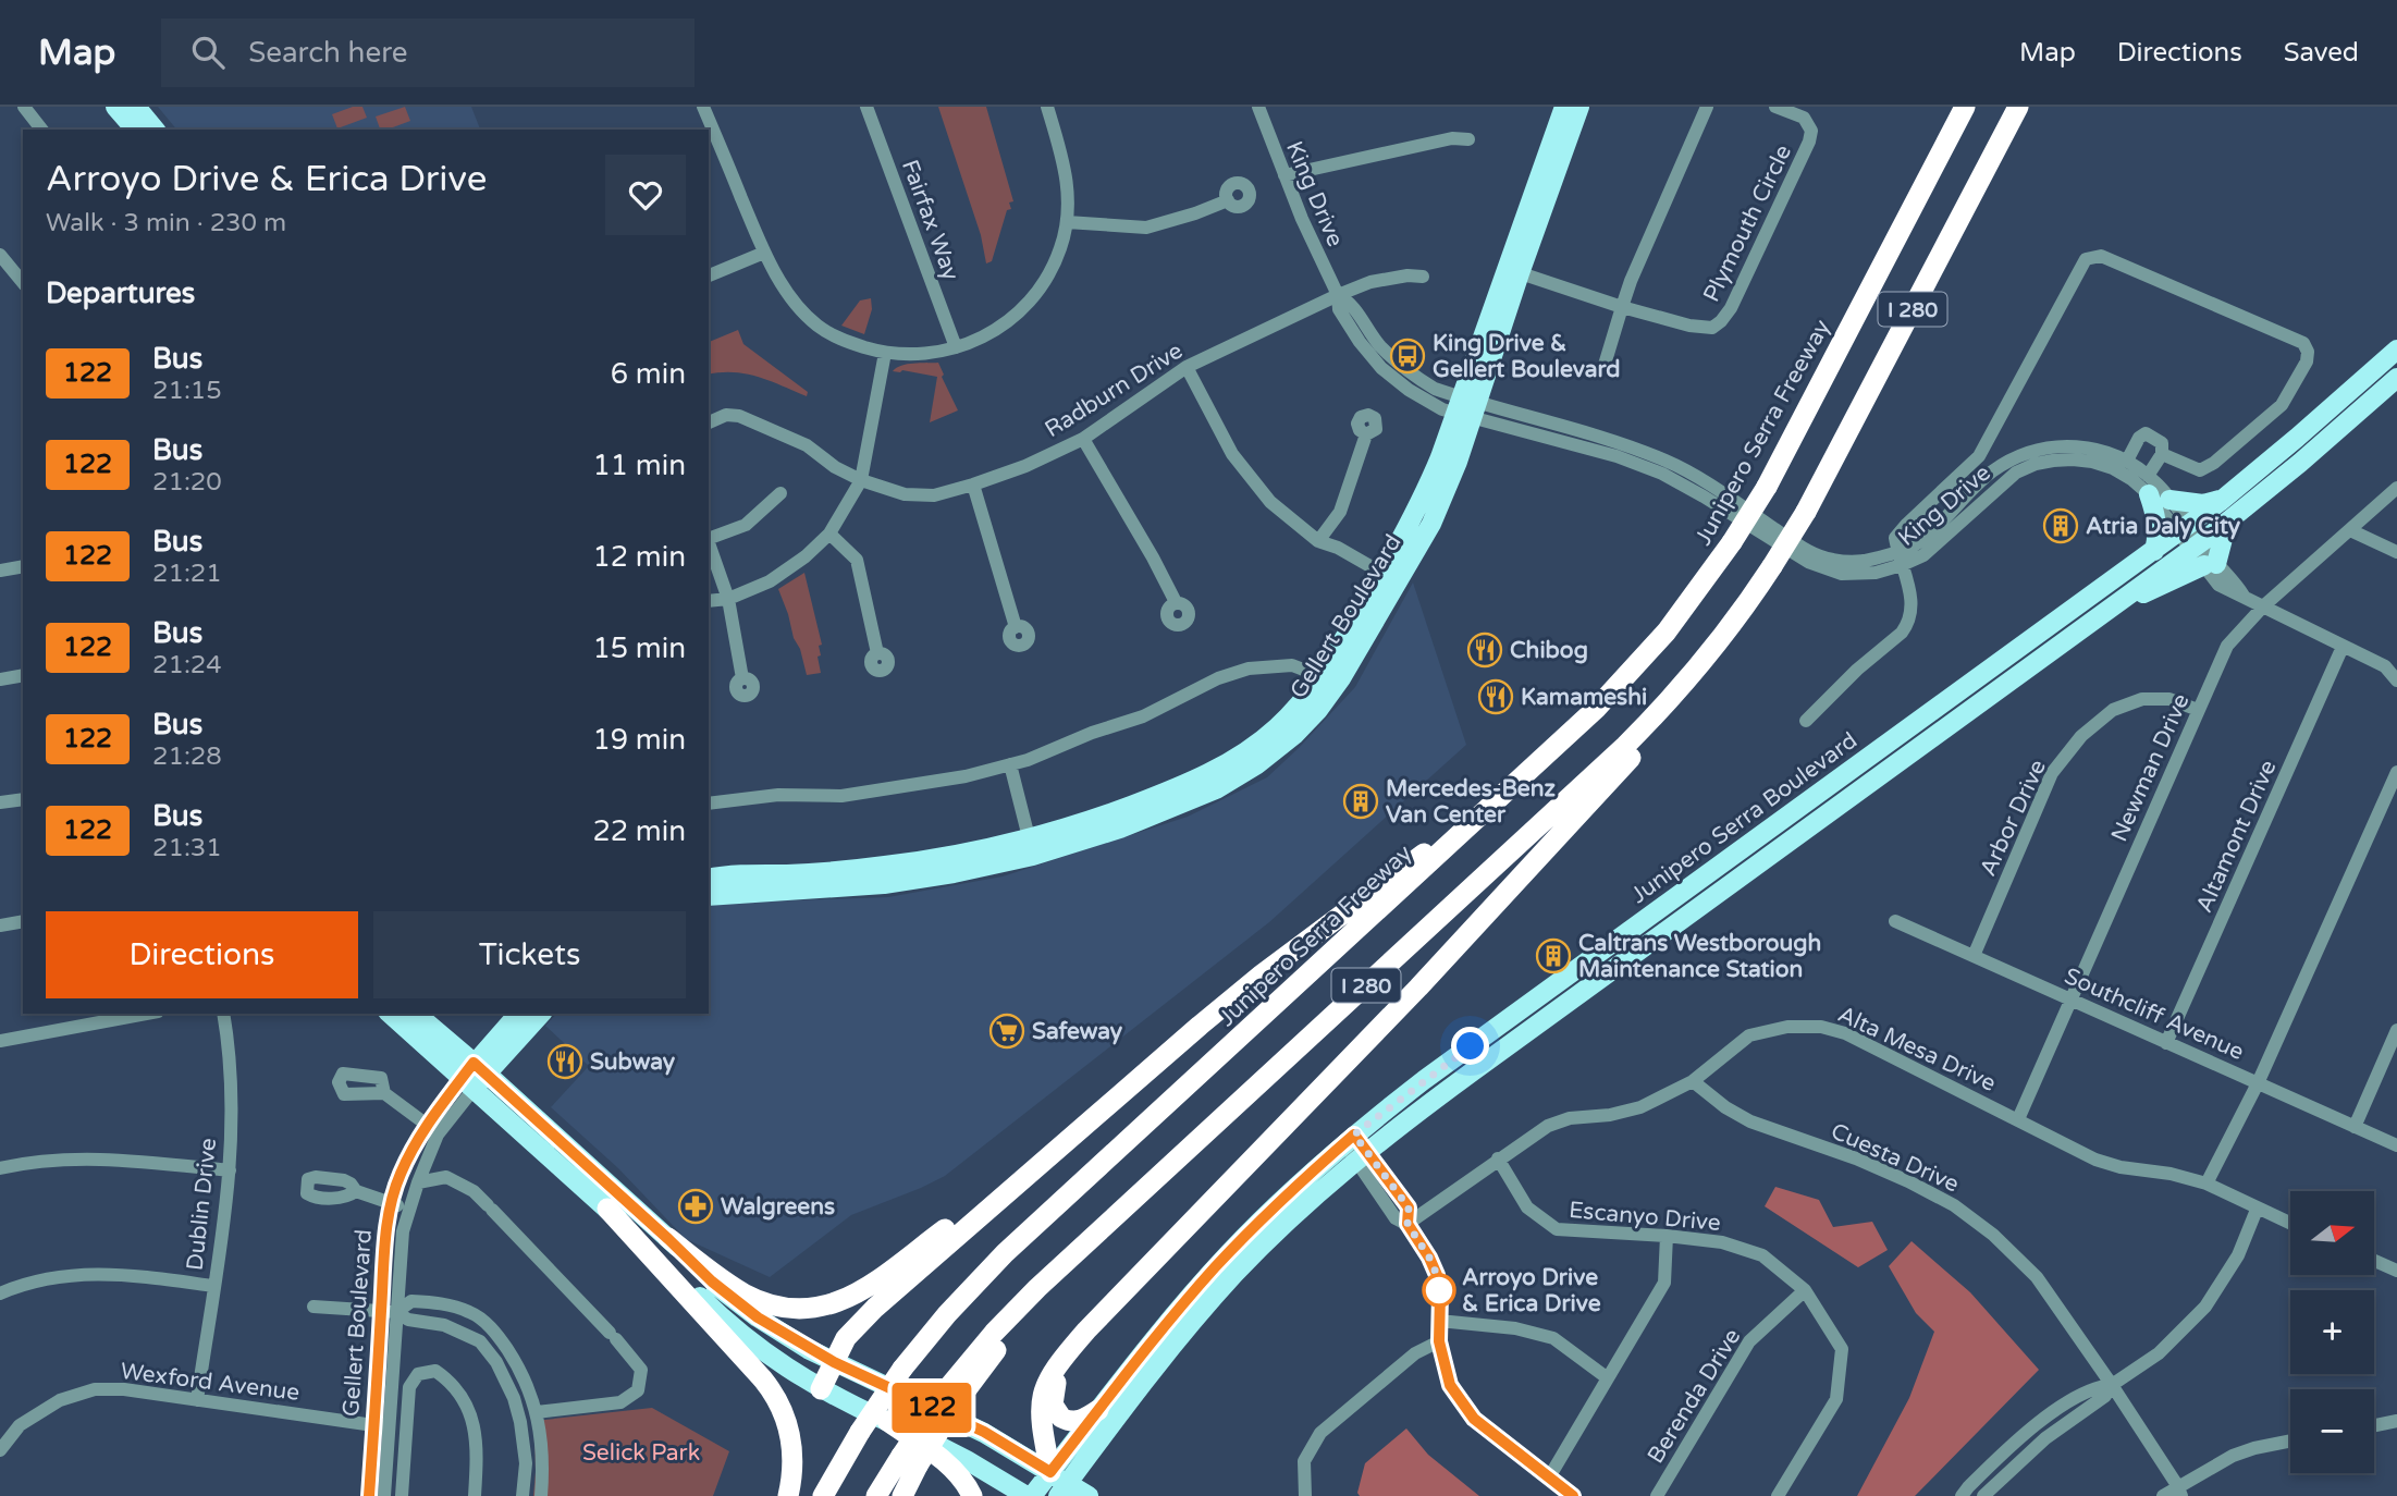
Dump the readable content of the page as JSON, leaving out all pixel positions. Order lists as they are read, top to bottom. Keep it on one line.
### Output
{"streets":{"highway":["I 280","Junipero Serra Freeway"],"main road":["Gellert Boulevard","Junipero Serra Boulevard"],"street":["King Drive","Fairfax Way","Plymouth Circle","Radburn Drive","Newman Drive","Arbor Drive","Altamont Drive","Southcliff Avenue","Alta Mesa Drive","Cuesta Drive","Dublin Drive","Escanyo Drive","Wexford Avenue","Berenda Drive"]},"crossings":[["King Drive","Radburn Drive"],["King Drive","Gellert Boulevard"],["King Drive","Newman Drive"],["King Drive","Junipero Serra Boulevard"],["King Drive","Altamont Drive"],["Plymouth Circle","Gellert Boulevard"],["Gellert Boulevard","Wexford Avenue"],["Newman Drive","Arbor Drive"],["Newman Drive","Southcliff Avenue"],["Newman Drive","Alta Mesa Drive"],["Arbor Drive","Southcliff Avenue"],["Altamont Drive","Southcliff Avenue"],["Alta Mesa Drive","Cuesta Drive"],["Alta Mesa Drive","Escanyo Drive"],["Dublin Drive","Wexford Avenue"],["Escanyo Drive","Berenda Drive"]],"parks":["Selick Park"],"places":{"bus stop":["King Drive & Gellert Boulevard"],"building":["Atria Daly City","Mercedes-Benz Van Center","Caltrans Westborough Maintenance Station"],"restaurant":["Chibog","Kamameshi","Subway"],"supermarket":["Safeway"],"pharmacy":["Walgreens"],"other":["Arroyo Drive & Erica Drive"]},"lines":["bus line 122"],"north":"right","page":{"header":"Map","search":"Search here","nav":["Map","Directions","Saved"],"on_map":"122","heading":[["Arroyo Drive & Erica Drive","Walk · 3 min · 230 m"],"Departures"],"list":[{"mark":"122","name":"Bus","note":"21:15","value":"6 min"},{"mark":"122","name":"Bus","note":"21:20","value":"11 min"},{"mark":"122","name":"Bus","note":"21:21","value":"12 min"},{"mark":"122","name":"Bus","note":"21:24","value":"15 min"},{"mark":"122","name":"Bus","note":"21:28","value":"19 min"},{"mark":"122","name":"Bus","note":"21:31","value":"22 min"}],"buttons":["Directions","Tickets"],"map_buttons":["+","−"]}}
